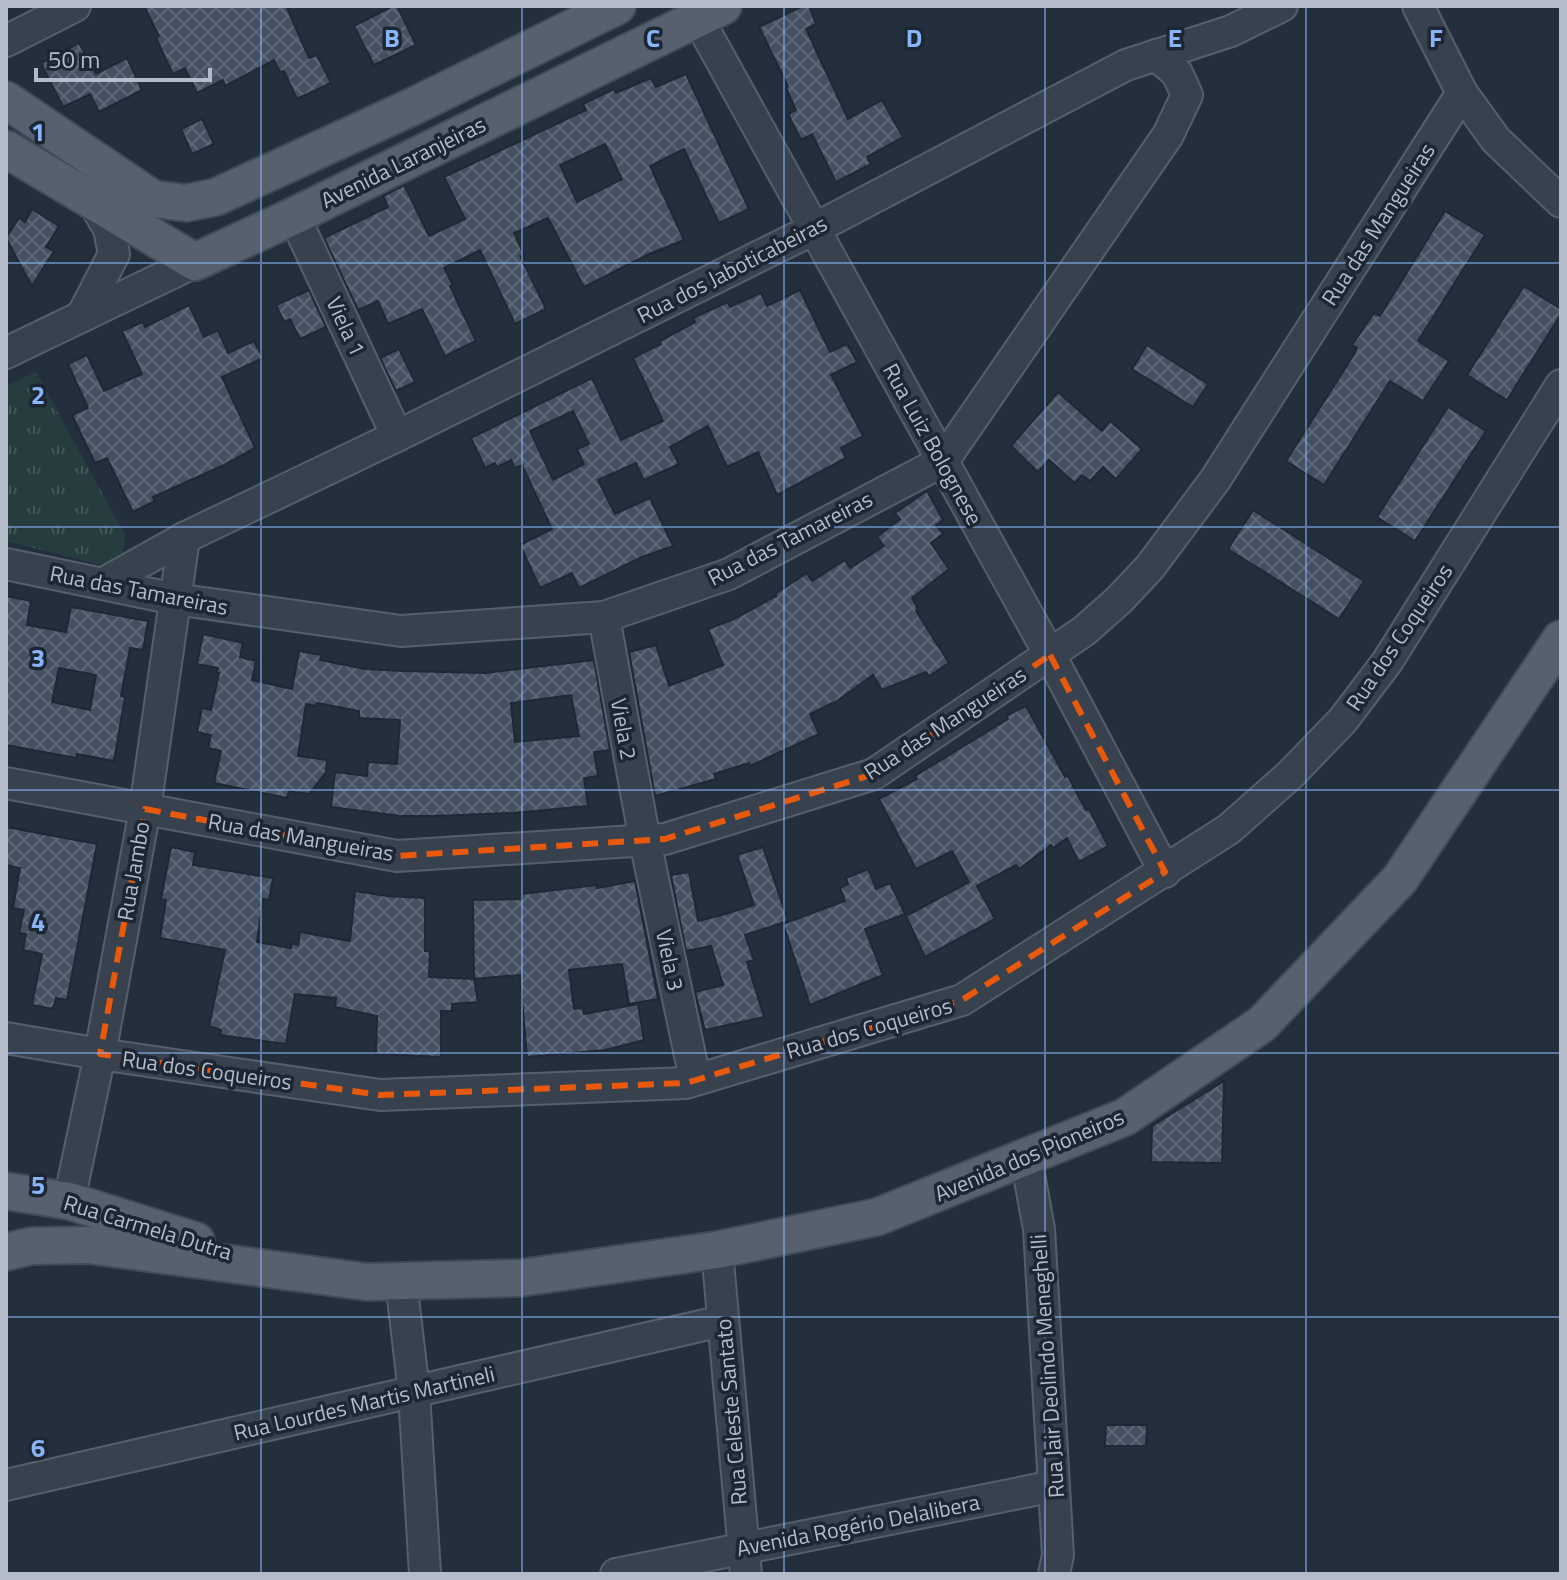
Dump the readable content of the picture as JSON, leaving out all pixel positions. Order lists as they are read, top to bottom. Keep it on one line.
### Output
{"streets":{"main road":["Avenida Laranjeiras","Avenida dos Pioneiros","Rua Carmela Dutra"],"street":["Rua das Mangueiras","Rua dos Jaboticabeiras","Viela 1","Rua Luiz Bolognese","Rua das Tamareiras","Rua dos Coqueiros","Viela 2","Rua Jambo","Viela 3","Rua Jair Deolindo Meneghelli","Rua Lourdes Martis Martineli","Rua Celeste Santato","Avenida Rogério Delalibera"]},"crossings":[["Avenida Laranjeiras","Viela 1"],["Avenida Laranjeiras","Rua Luiz Bolognese"],["Rua das Mangueiras","Rua Luiz Bolognese"],["Rua das Mangueiras","Viela 2"],["Rua das Mangueiras","Rua Jambo"],["Rua das Mangueiras","Viela 3"],["Rua dos Jaboticabeiras","Viela 1"],["Rua dos Jaboticabeiras","Rua Luiz Bolognese"],["Rua dos Jaboticabeiras","Rua das Tamareiras"],["Rua dos Jaboticabeiras","Rua Jambo"],["Rua Luiz Bolognese","Rua das Tamareiras"],["Rua Luiz Bolognese","Rua dos Coqueiros"],["Rua das Tamareiras","Viela 2"],["Rua das Tamareiras","Rua Jambo"],["Rua dos Coqueiros","Rua Jambo"],["Rua dos Coqueiros","Viela 3"],["Viela 2","Viela 3"],["Rua Jambo","Rua Carmela Dutra"],["Avenida dos Pioneiros","Rua Carmela Dutra"],["Avenida dos Pioneiros","Rua Jair Deolindo Meneghelli"],["Avenida dos Pioneiros","Rua Celeste Santato"],["Rua Jair Deolindo Meneghelli","Avenida Rogério Delalibera"],["Rua Lourdes Martis Martineli","Rua Celeste Santato"],["Rua Celeste Santato","Avenida Rogério Delalibera"]],"scale_bar":"50 m","grid":{"columns":["B","C","D","E","F"],"rows":["1","2","3","4","5","6"]}}
